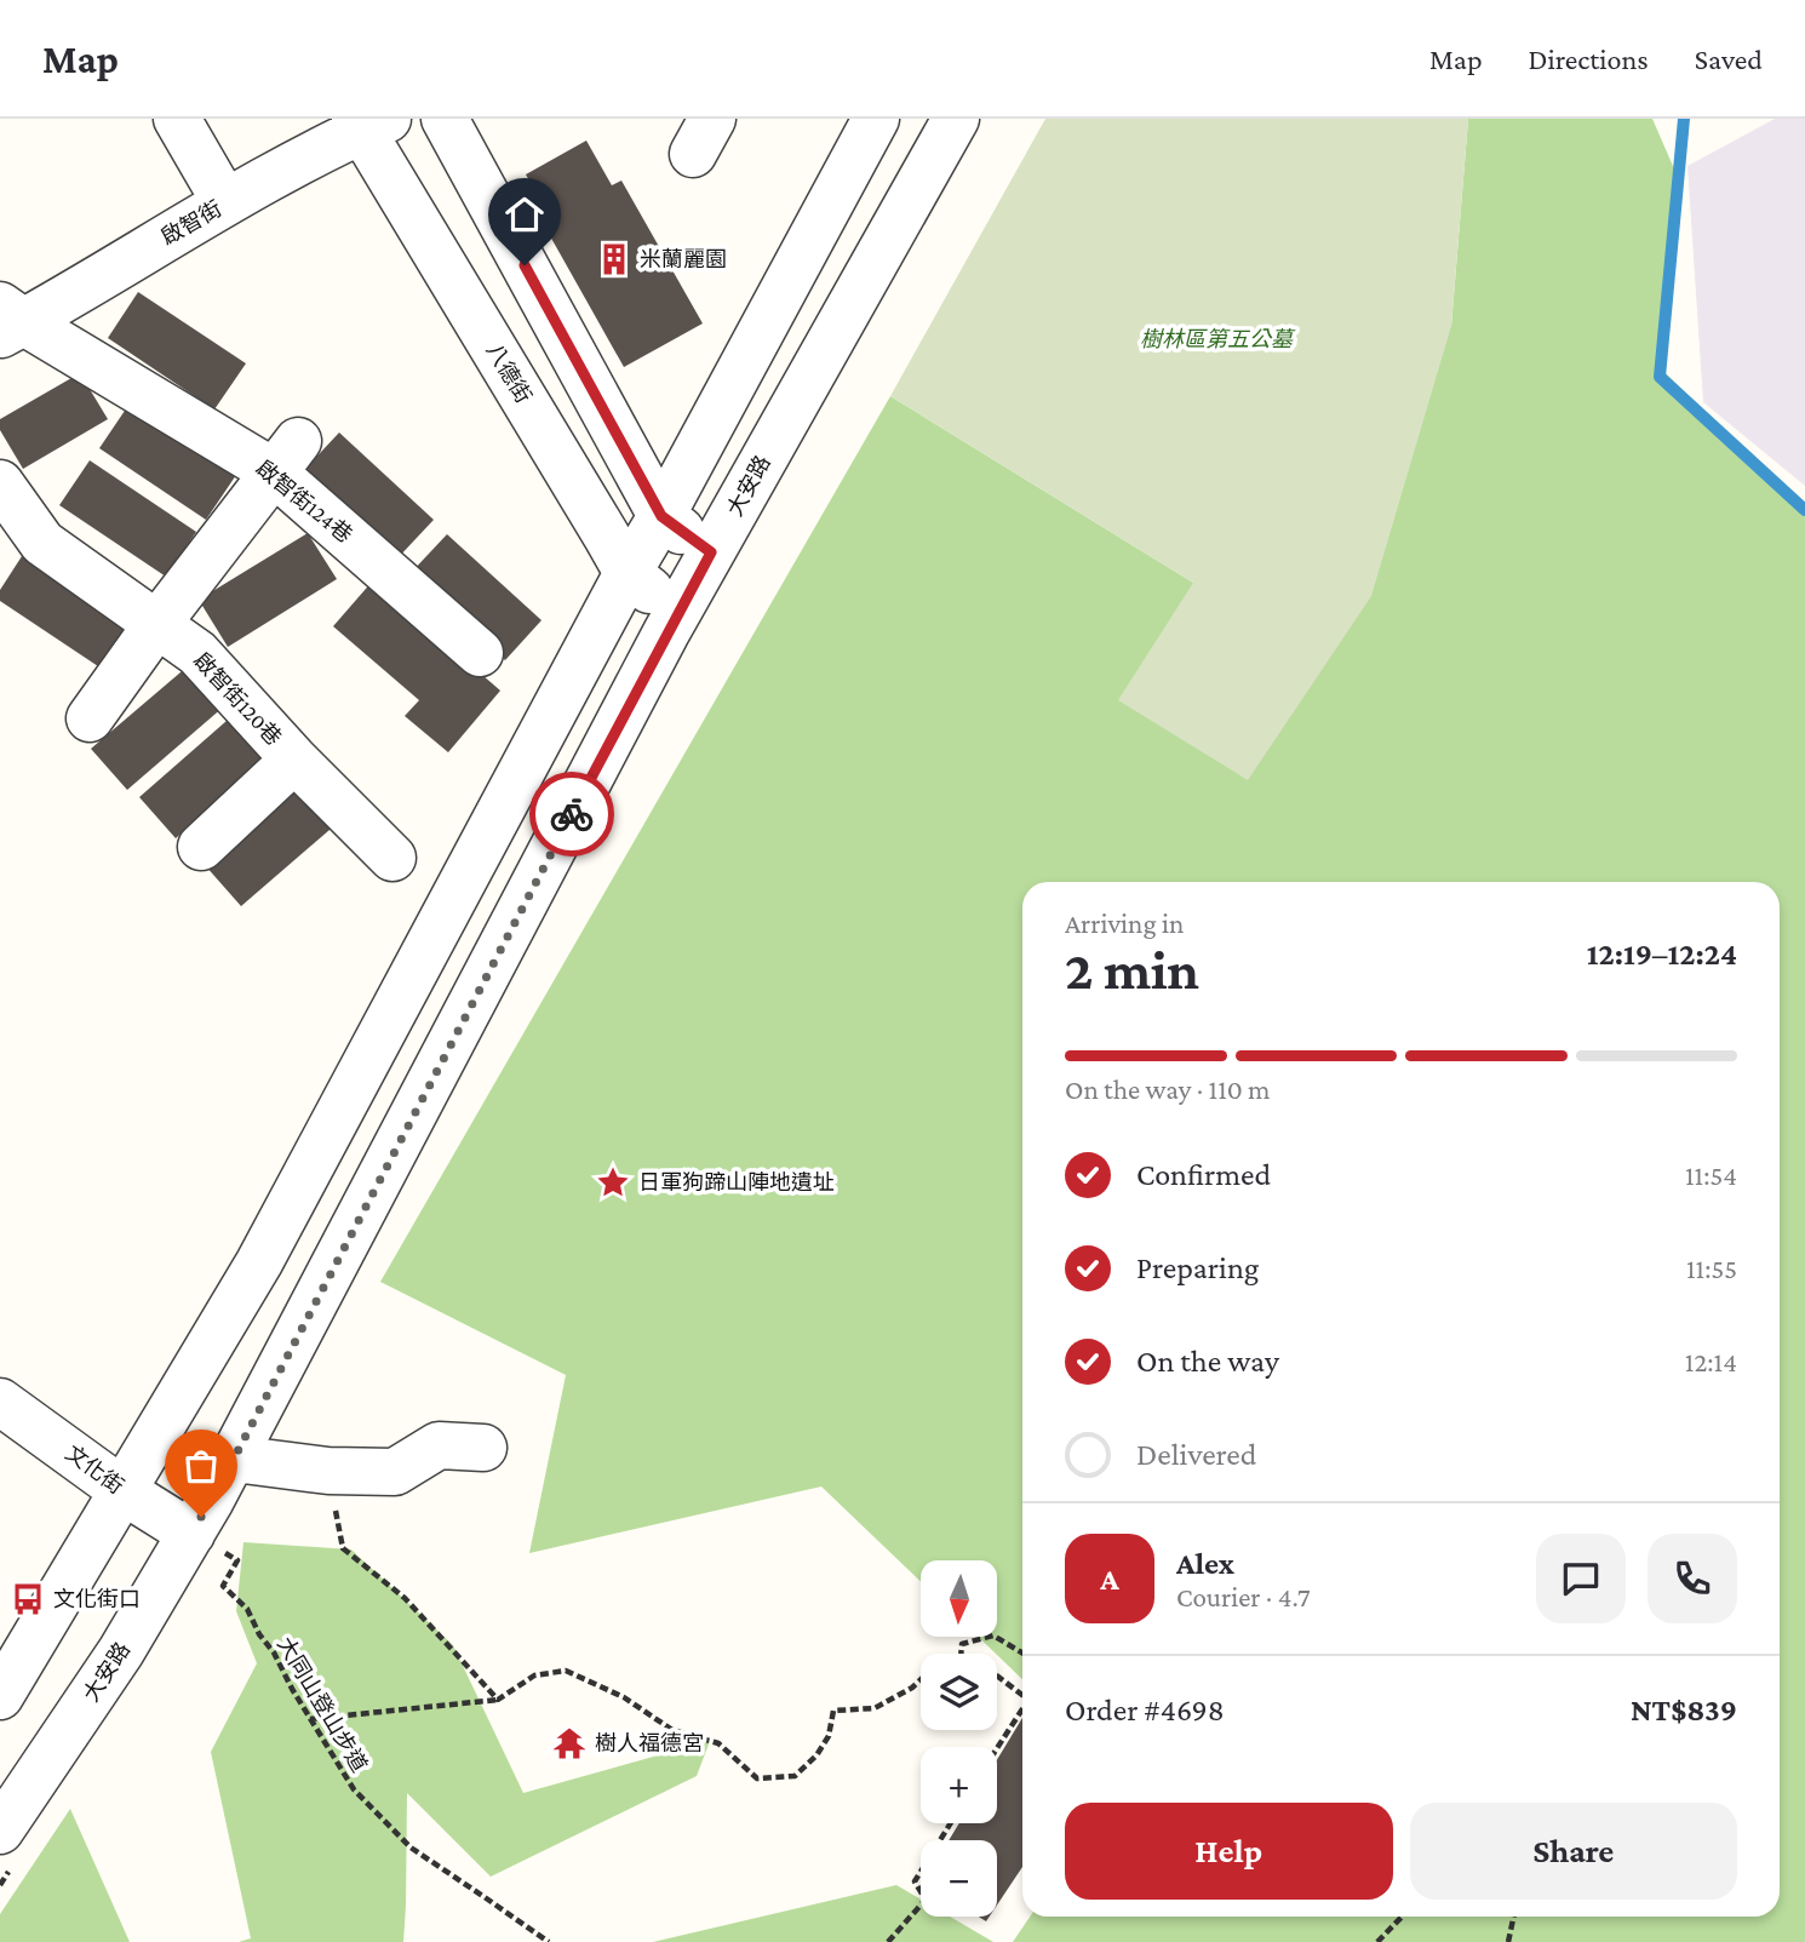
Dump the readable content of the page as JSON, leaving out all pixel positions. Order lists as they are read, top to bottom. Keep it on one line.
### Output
{"streets":{"street":["啟智街","八德街","大安路","啟智街124巷","啟智街120巷","文化街"],"path":["大同山登山步道"]},"crossings":[["啟智街","八德街"],["啟智街","啟智街124巷"],["八德街","大安路"],["大安路","文化街"]],"parks":["樹林區第五公墓"],"places":{"building":["米蘭麗園"],"place":["日軍狗蹄山陣地遺址"],"bus stop":["文化街口"],"temple":["樹人福德宮"]},"north":"bottom","page":{"header":"Map","nav":["Map","Directions","Saved"],"heading":["2 min","Arriving in","12:19–12:24"],"panel":["Alex","Courier · 4.7","Order #4698","NT$839"],"bar":"On the way · 110 m","list":[["Confirmed","11:54"],["Preparing","11:55"],["On the way","12:14"],"Delivered"],"round":"A","map_buttons":["+","−"],"buttons":["Help","Share"]}}
